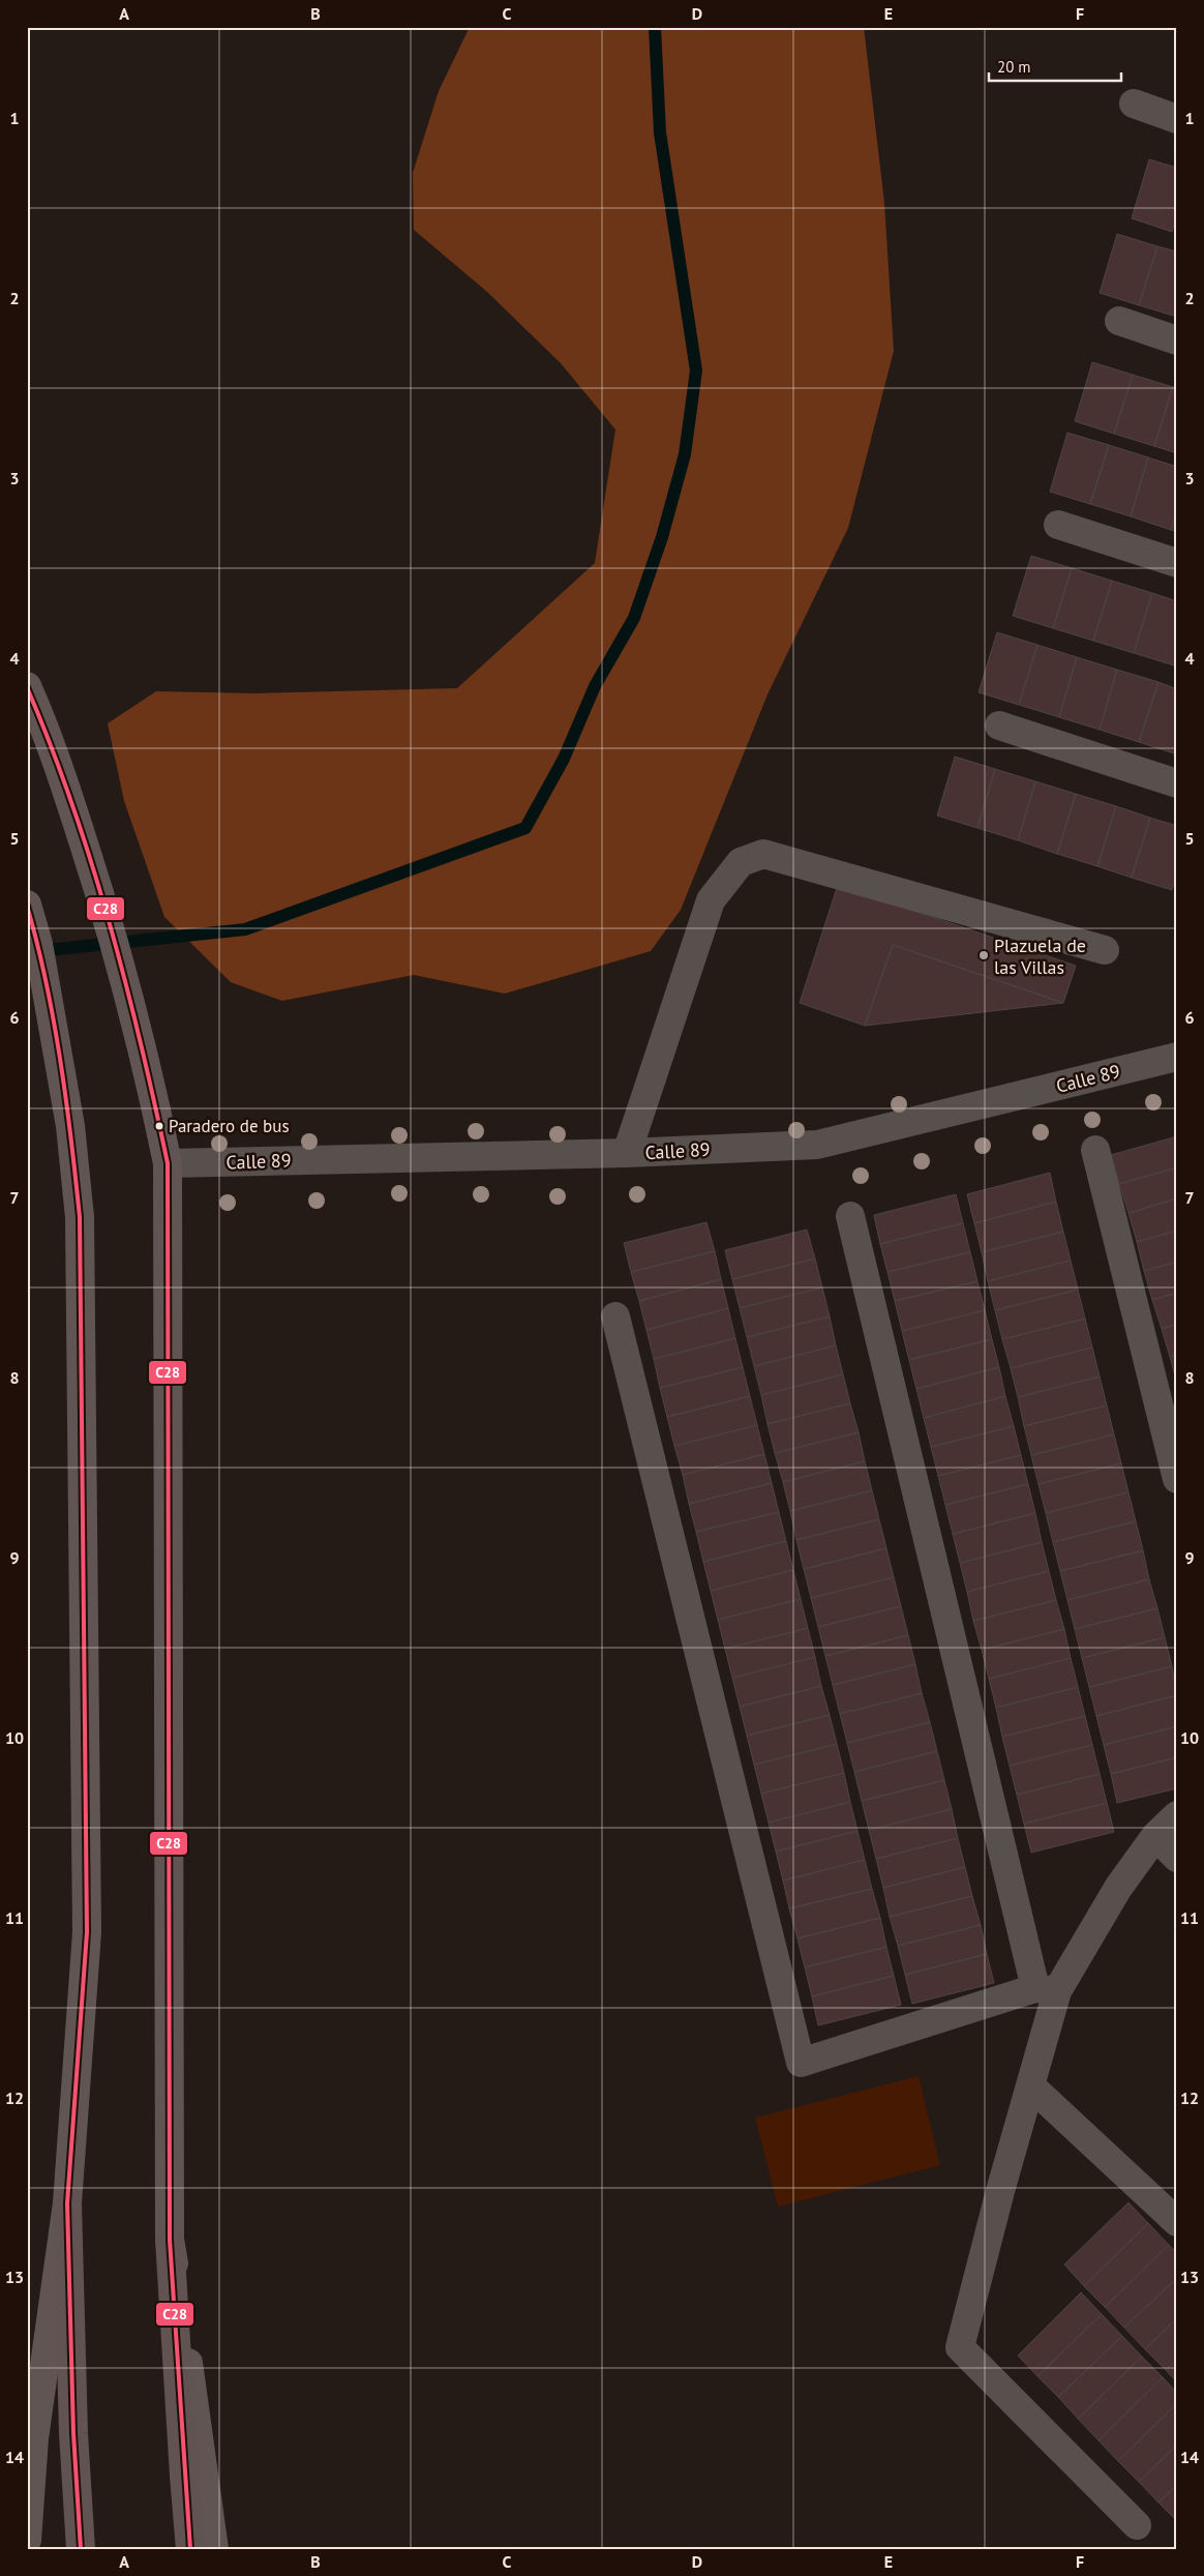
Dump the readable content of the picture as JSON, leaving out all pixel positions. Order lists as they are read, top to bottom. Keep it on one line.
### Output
{"streets":{"street":["Calle 89"]},"places":["Plazuela de las Villas","Paradero de bus"],"lines":["transit line C28"],"scale_bar":"20 m","grid":{"columns":["A","B","C","D","E","F"],"rows":["1","2","3","4","5","6","7","8","9","10","11","12","13","14"]}}
